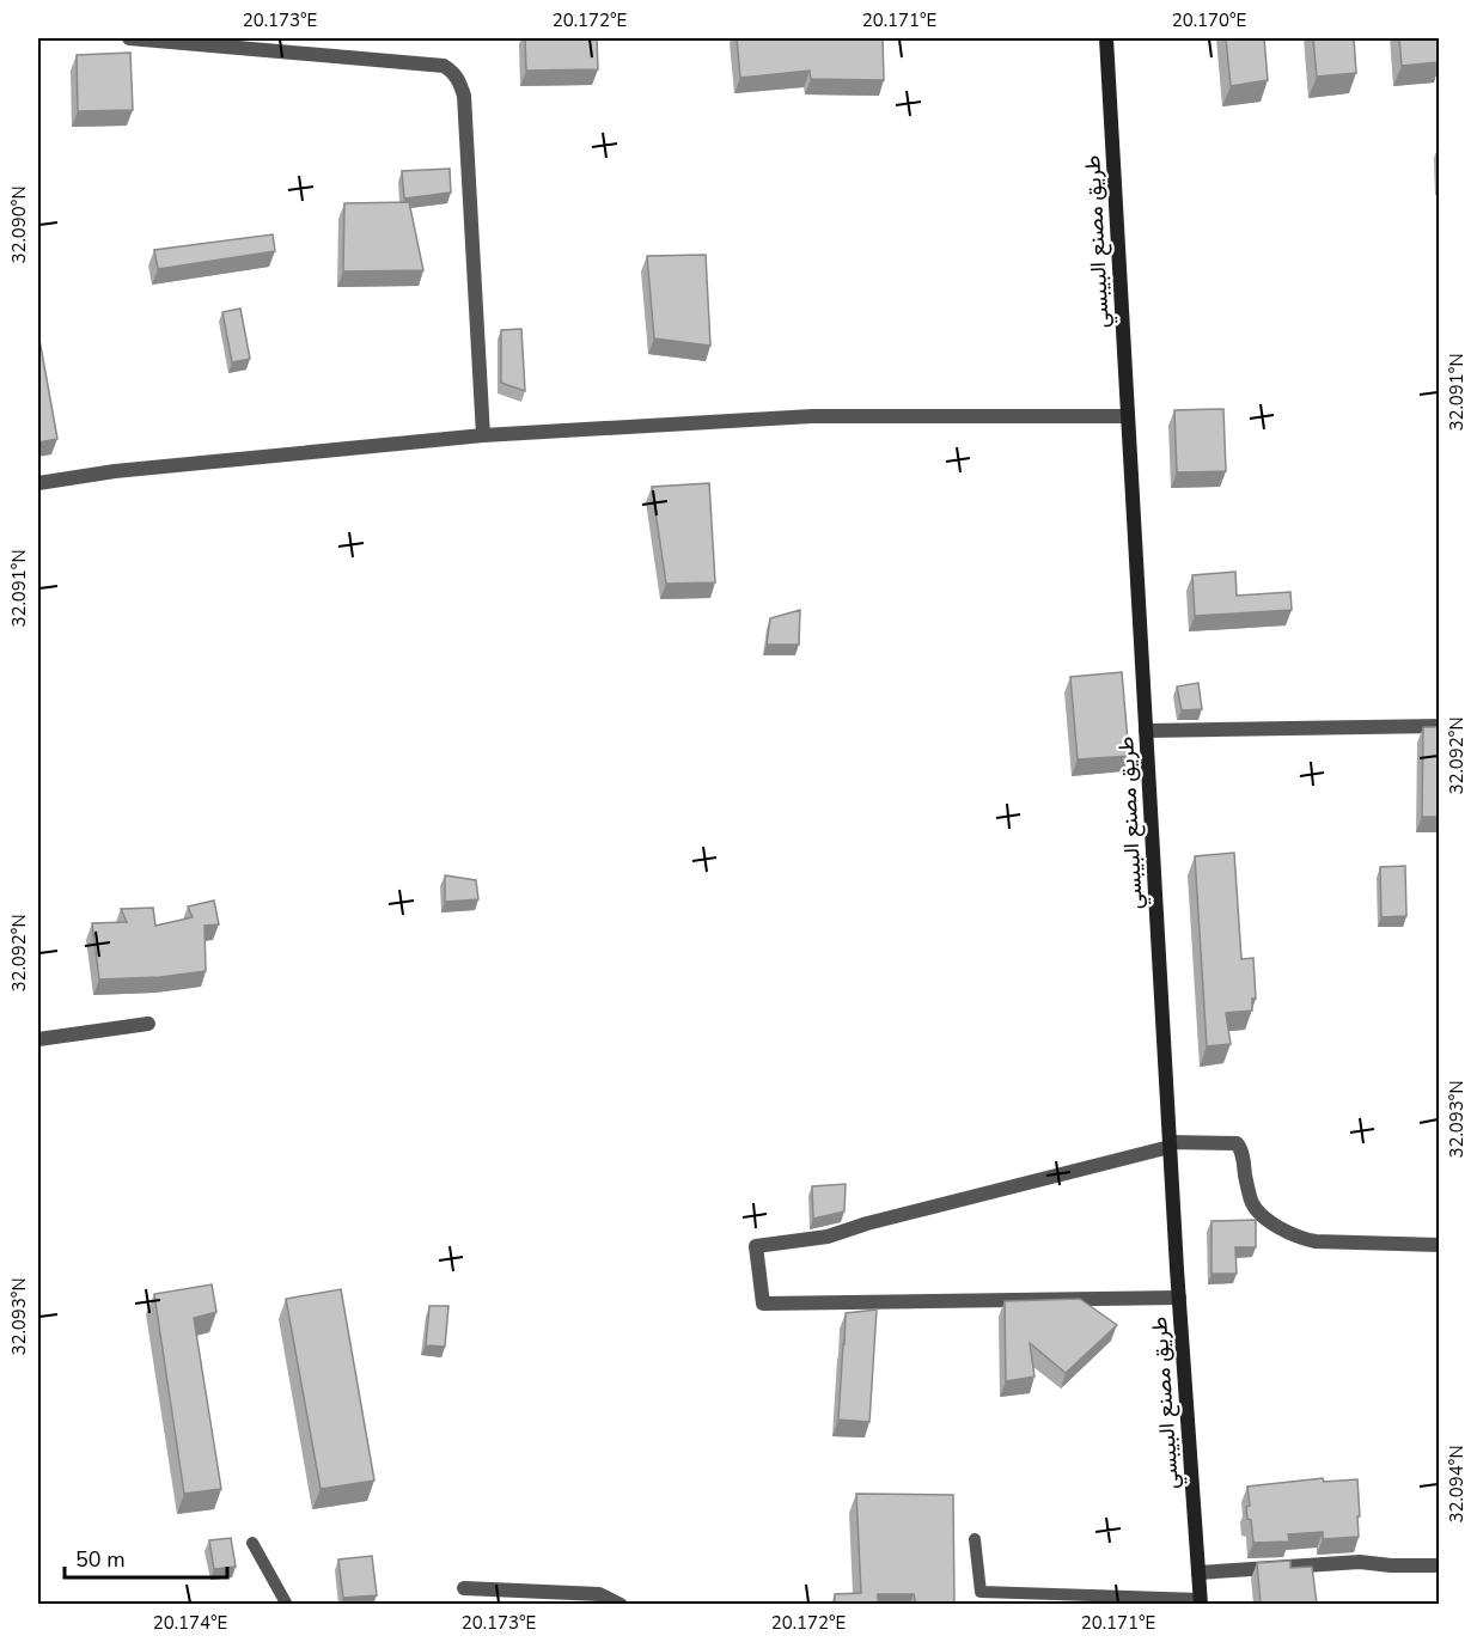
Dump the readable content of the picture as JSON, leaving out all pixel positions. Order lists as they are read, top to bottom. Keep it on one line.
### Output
{"streets":{"main road":["طريق مصنع البيبسي"]},"scale_bar":"50 m","coordinates":["20.173°E","20.172°E","20.171°E","20.170°E","32.090°N","32.091°N","32.092°N","32.093°N","32.094°N","20.174°E"]}
